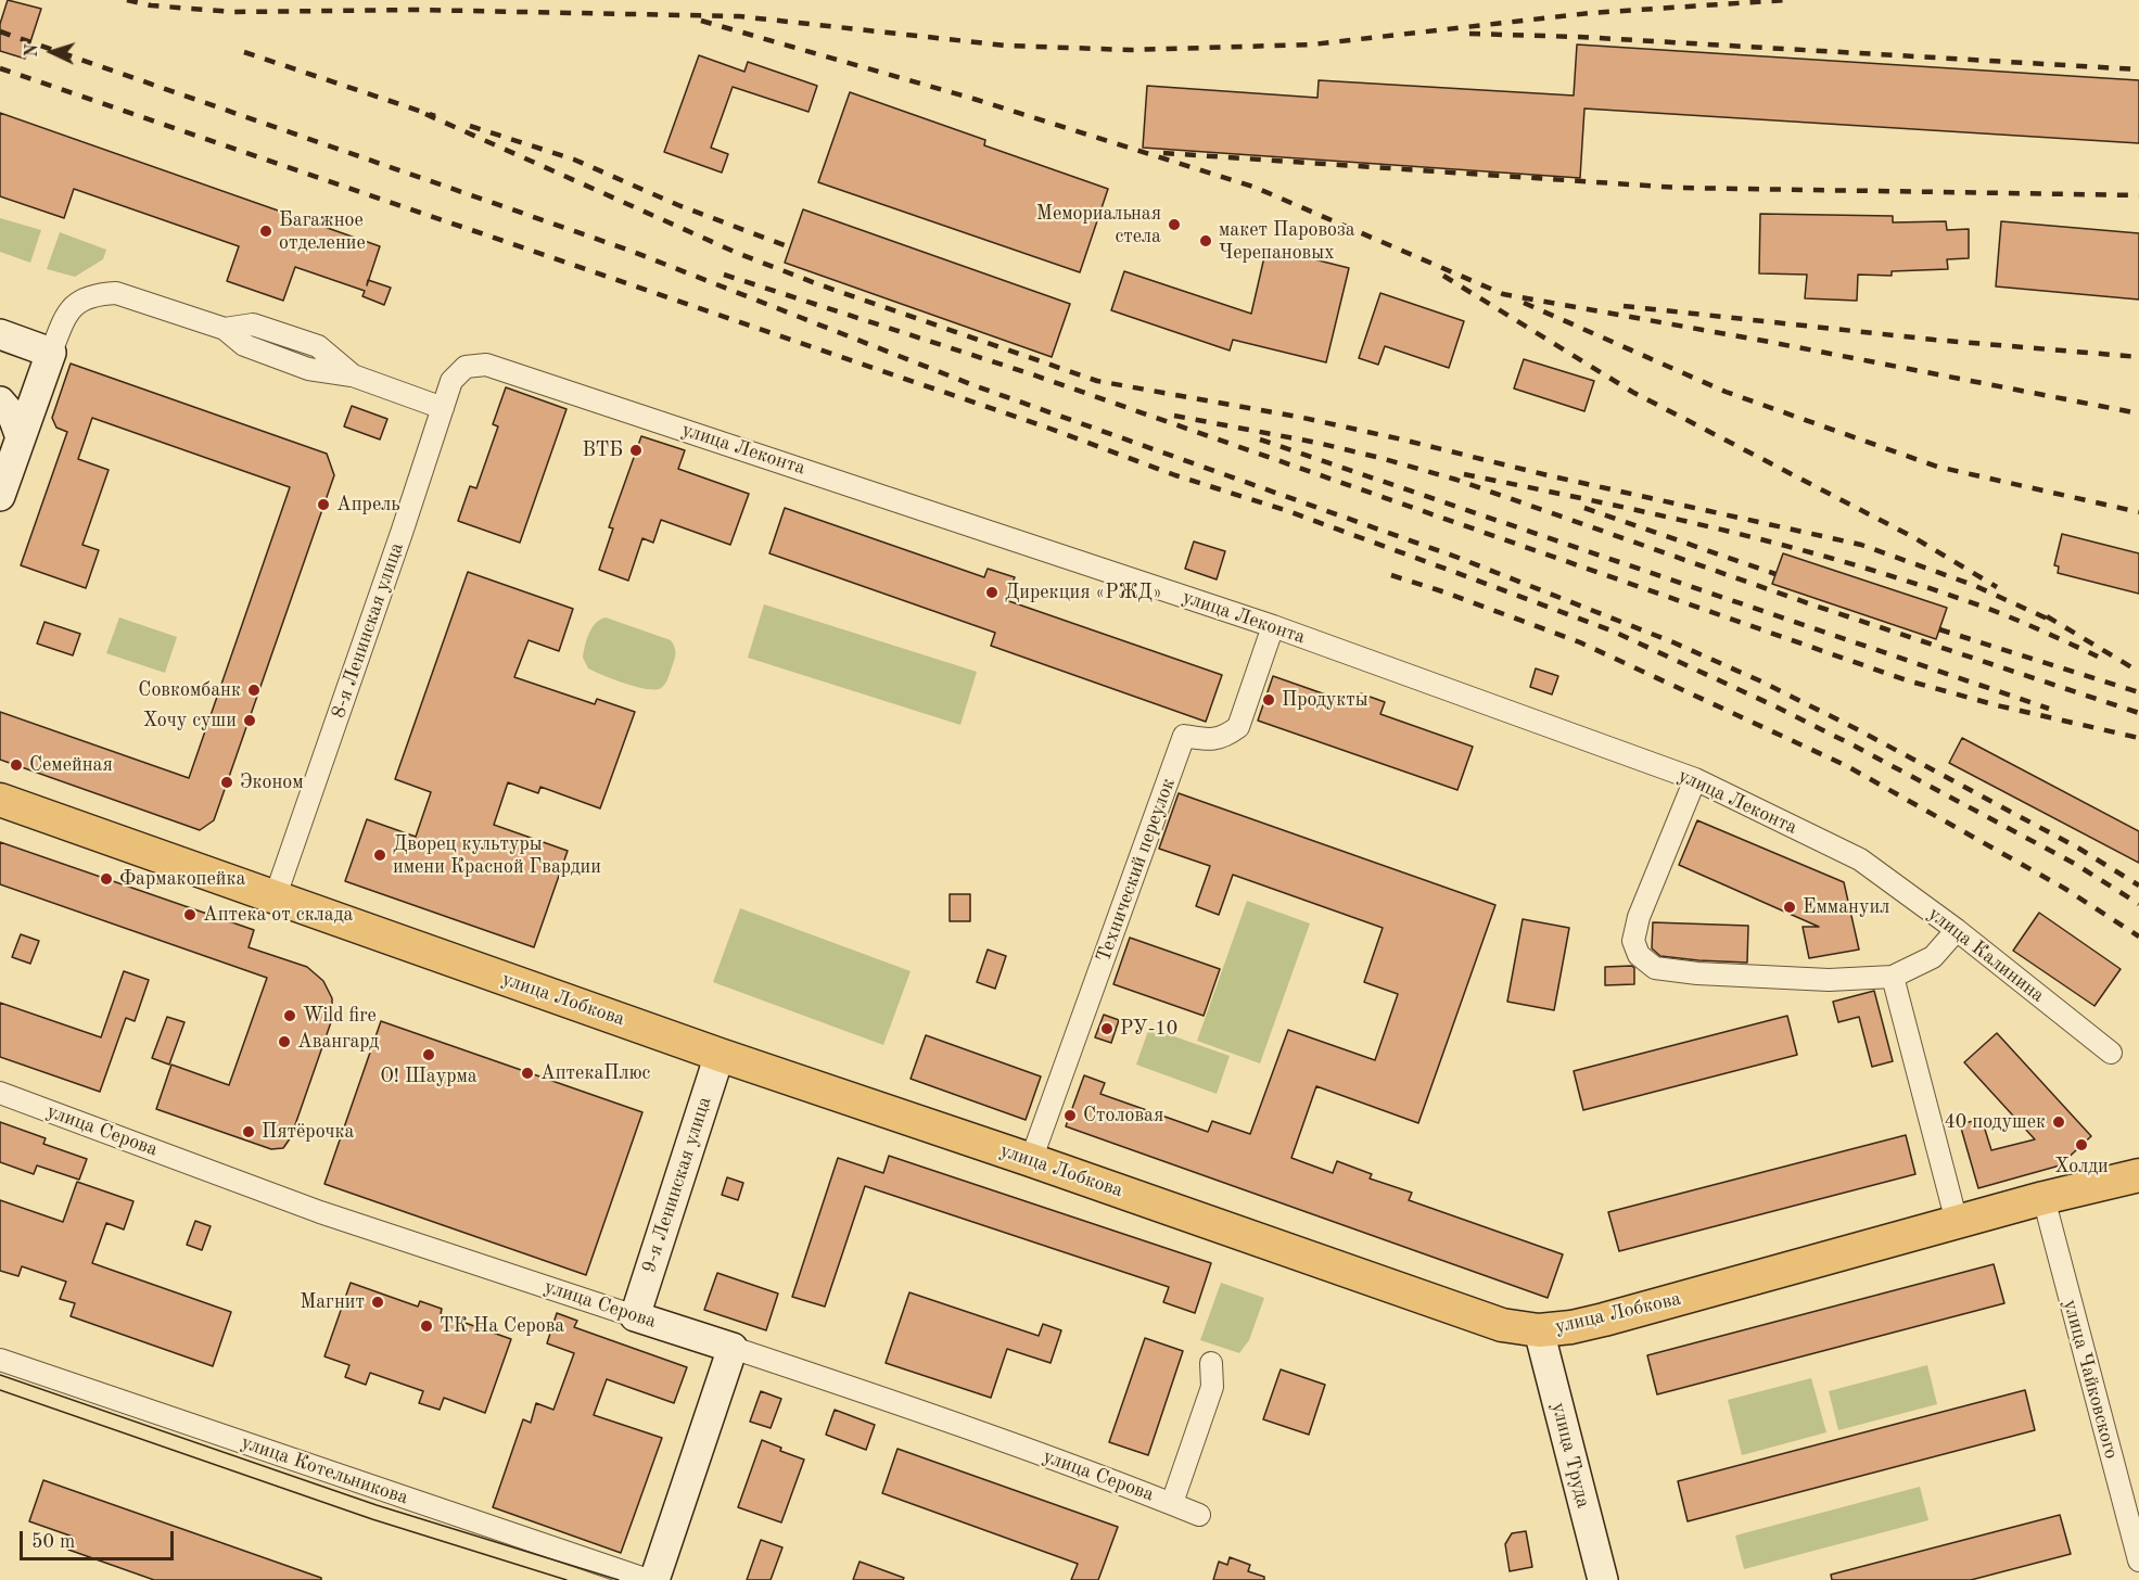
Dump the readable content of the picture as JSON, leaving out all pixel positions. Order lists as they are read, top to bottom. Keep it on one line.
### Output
{"streets":{"main road":["улица Лобкова"],"street":["улица Леконта","8-я Ленинская улица","Технический переулок","улица Калинина","улица Серова","9-я Ленинская улица","улица Чайковского","улица Труда","улица Котельникова"]},"crossings":[["улица Леконта","8-я Ленинская улица"],["улица Леконта","Технический переулок"],["улица Леконта","улица Калинина"],["8-я Ленинская улица","улица Лобкова"],["Технический переулок","улица Лобкова"],["улица Лобкова","9-я Ленинская улица"],["улица Лобкова","улица Чайковского"],["улица Лобкова","улица Труда"],["улица Серова","9-я Ленинская улица"]],"places":["Мемориальная стела","Багажное отделение","макет Паровоза Черепановых","ВТБ","Апрель","Дирекция «РЖД»","Совкомбанк","Продукты","Хочу суши","Семейная","Эконом","Дворец культуры имени Красной Гвардии","Фармакопейка","Еммануил","Аптека от склада","Wild fire","РУ-10","Авангард","О! Шаурма","АптекаПлюс","Столовая","40 подушек","Пятёрочка","Холди","Магнит","ТК На Серова"],"scale_bar":"50 m","north":"left"}
